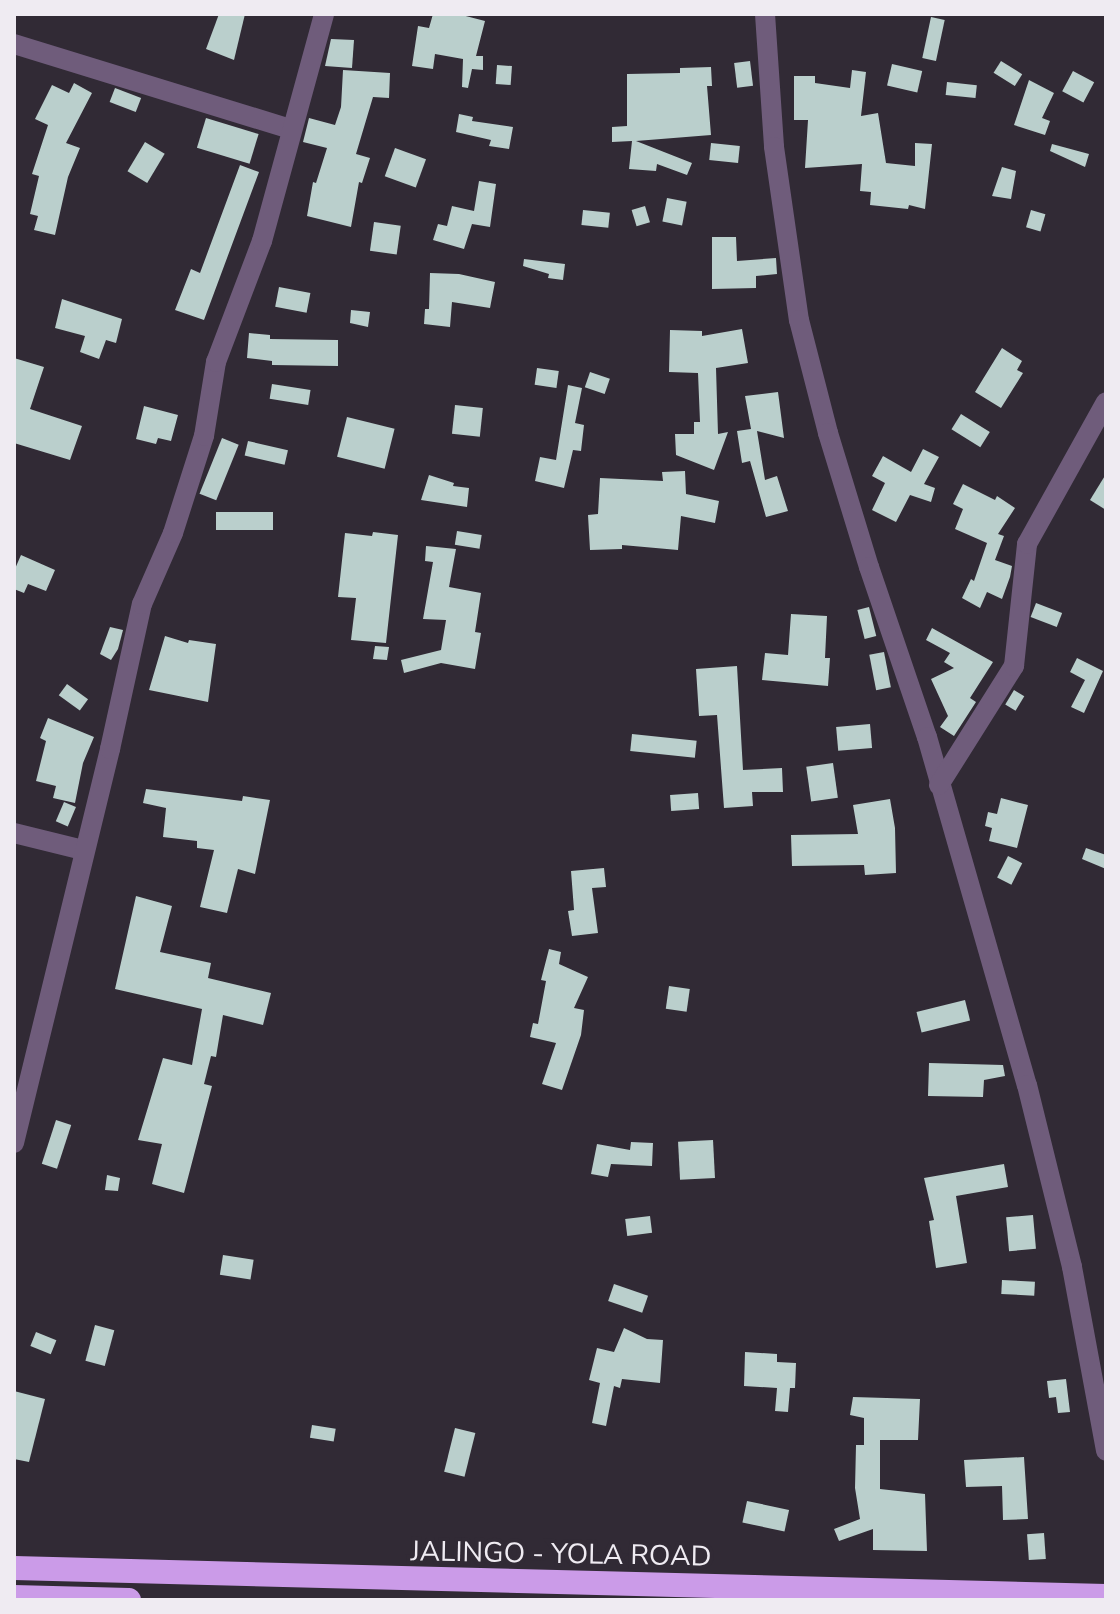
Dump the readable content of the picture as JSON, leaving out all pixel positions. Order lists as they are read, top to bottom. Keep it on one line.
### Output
{"streets":{"highway":["JALINGO - YOLA ROAD"]}}
